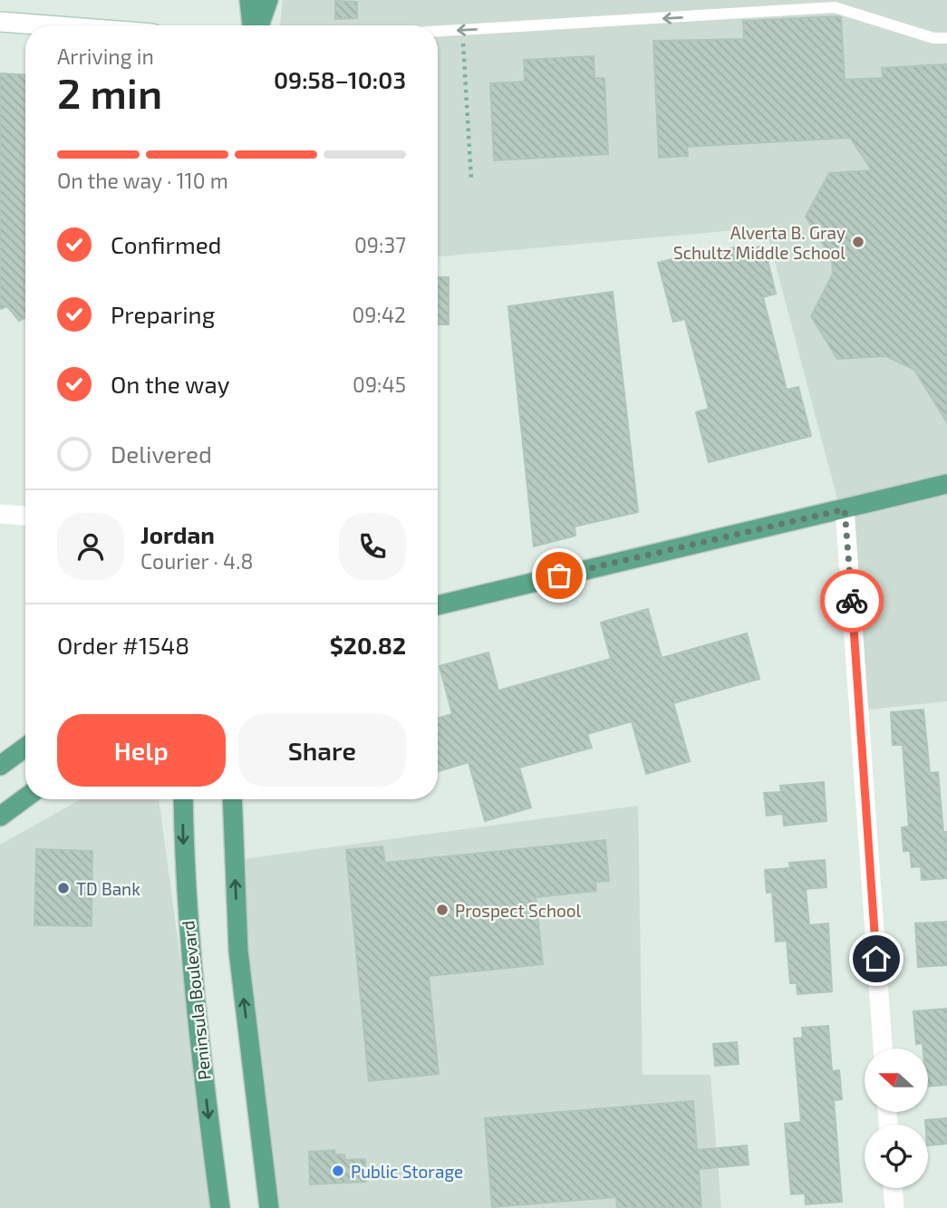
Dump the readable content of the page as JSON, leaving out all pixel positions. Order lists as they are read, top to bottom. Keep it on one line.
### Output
{"streets":{"main road":["Peninsula Boulevard"]},"places":["Alverta B. Gray Schultz Middle School","TD Bank","Prospect School","Public Storage"],"north":"left","page":{"heading":["2 min","Arriving in","09:58–10:03"],"panel":["Jordan","Courier · 4.8","Order #1548","$20.82"],"bar":"On the way · 110 m","list":[["Confirmed","09:37"],["Preparing","09:42"],["On the way","09:45"],"Delivered"],"buttons":["Help","Share"]}}
